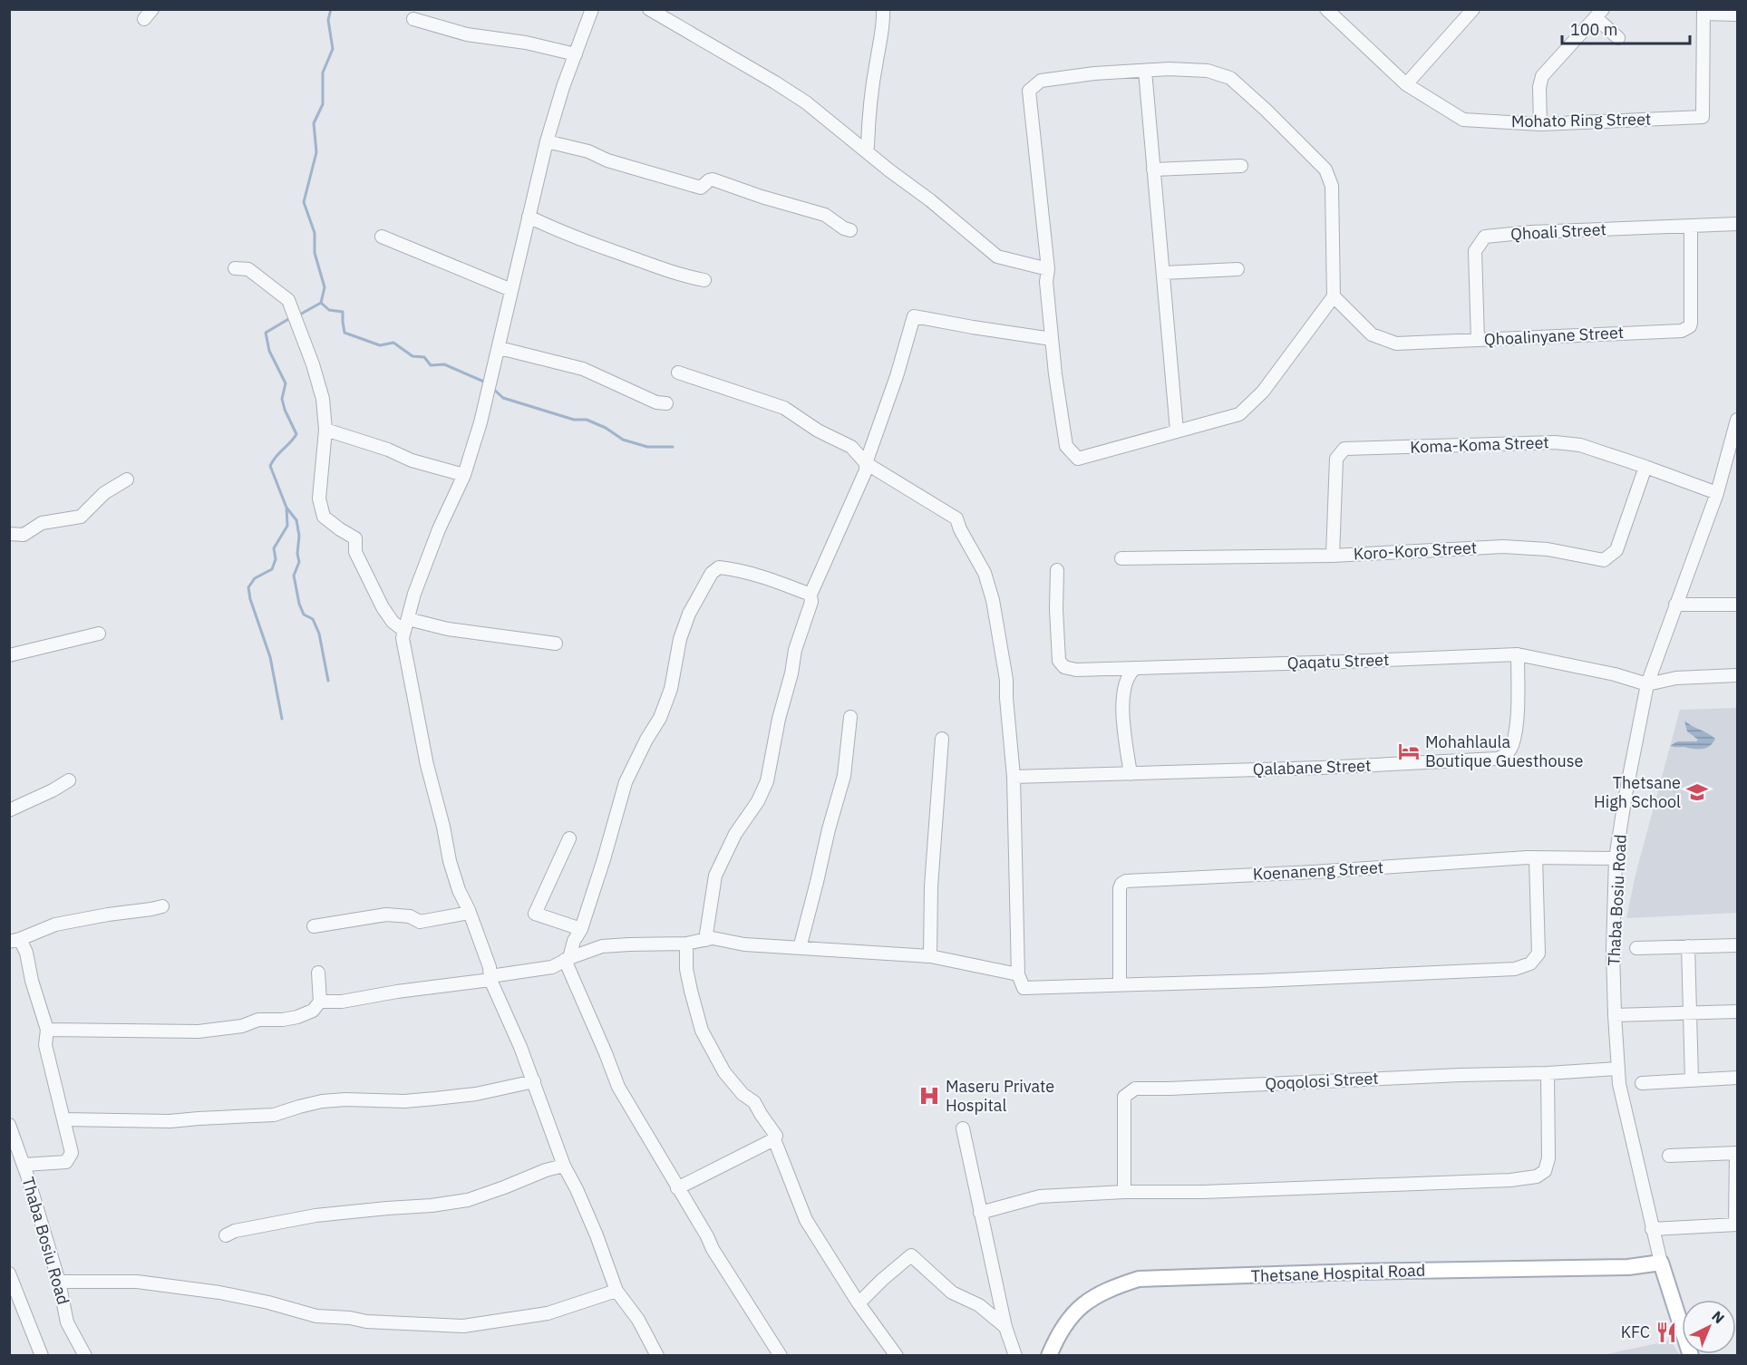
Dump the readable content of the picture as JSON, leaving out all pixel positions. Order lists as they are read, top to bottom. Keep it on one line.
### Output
{"streets":{"main road":["Thaba Bosiu Road","Thetsane Hospital Road"],"street":["Mohato Ring Street","Qhoali Street","Qhoalinyane Street","Koma-Koma Street","Koro-Koro Street","Qaqatu Street","Qalabane Street","Koenaneng Street","Qoqolosi Street"]},"crossings":[["Qhoali Street","Qhoalinyane Street"],["Koma-Koma Street","Koro-Koro Street"],["Koma-Koma Street","Thaba Bosiu Road"],["Qaqatu Street","Qalabane Street"],["Qaqatu Street","Thaba Bosiu Road"],["Koenaneng Street","Thaba Bosiu Road"],["Thaba Bosiu Road","Qoqolosi Street"],["Thaba Bosiu Road","Thetsane Hospital Road"]],"places":{"hotel":["Mohahlaula Boutique Guesthouse"],"school or university":["Thetsane High School"],"hospital":["Maseru Private Hospital"],"restaurant":["KFC"]},"scale_bar":"100 m","north":"top right"}
